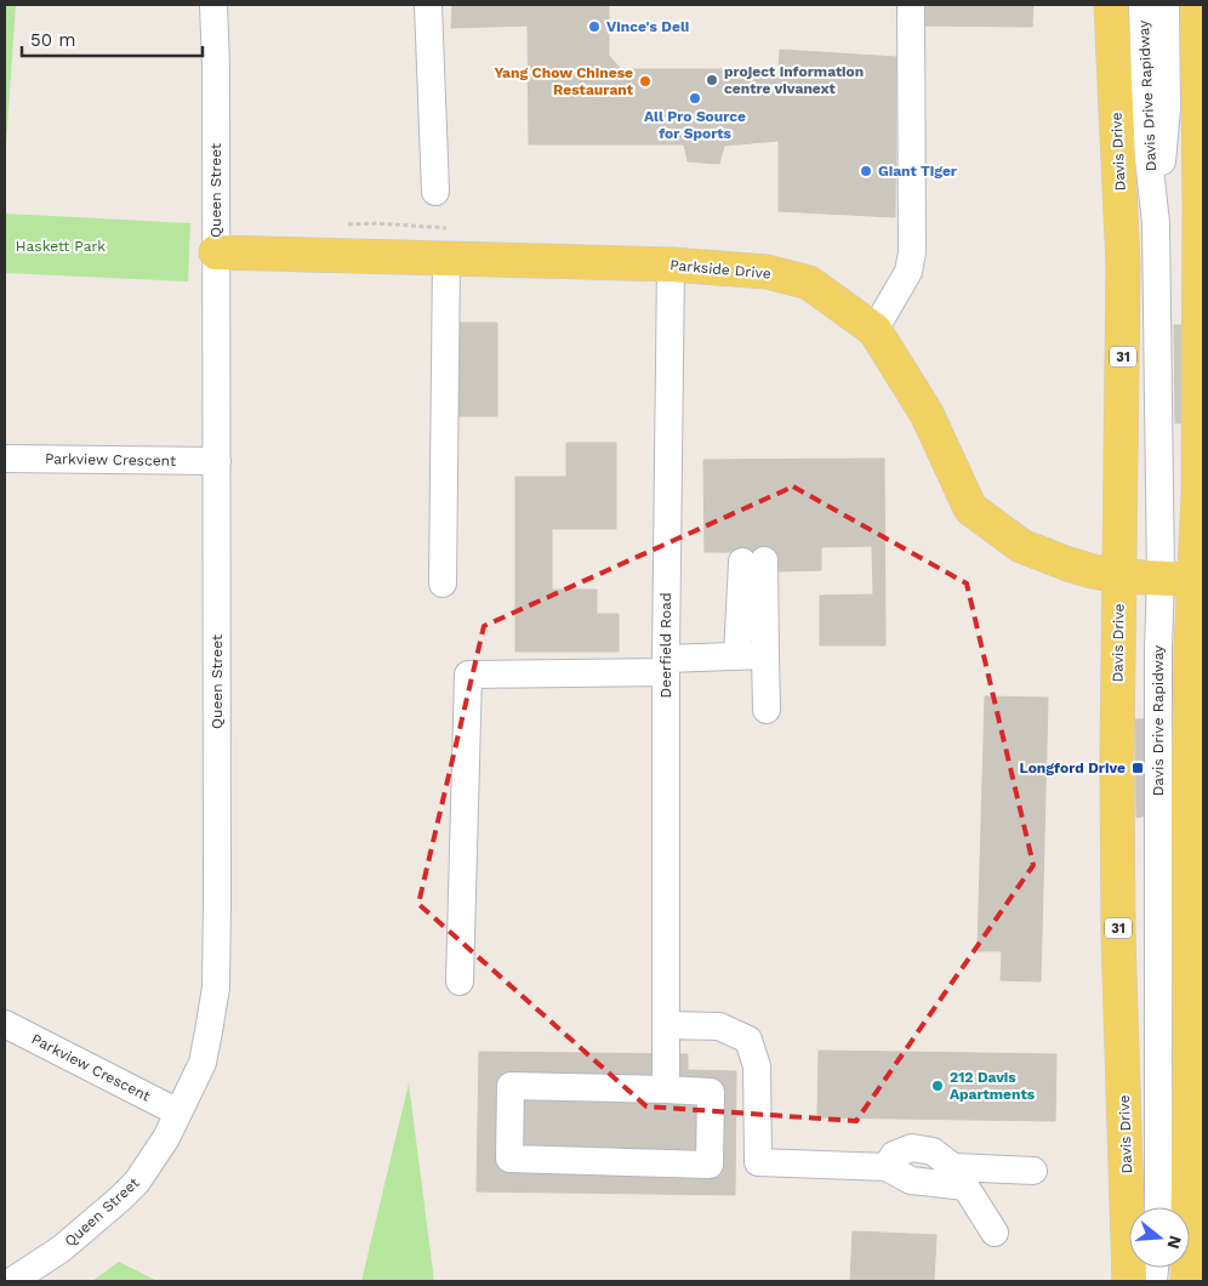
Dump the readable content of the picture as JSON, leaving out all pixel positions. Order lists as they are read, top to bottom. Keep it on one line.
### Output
{"streets":{"main road":["Davis Drive","Parkside Drive","31"],"street":["Davis Drive Rapidway","Queen Street","Parkview Crescent","Deerfield Road"]},"crossings":[["Davis Drive Rapidway","Parkside Drive"],["Davis Drive","Parkside Drive"],["Queen Street","Parkside Drive"],["Queen Street","Parkview Crescent"],["Parkside Drive","Deerfield Road"]],"parks":["Haskett Park"],"places":{"other":["Vince's Deli","project information centre vivanext","Yang Chow Chinese Restaurant","All Pro Source for Sports","Giant Tiger","212 Davis Apartments"],"transit":["Longford Drive"]},"scale_bar":"50 m","north":"right"}
